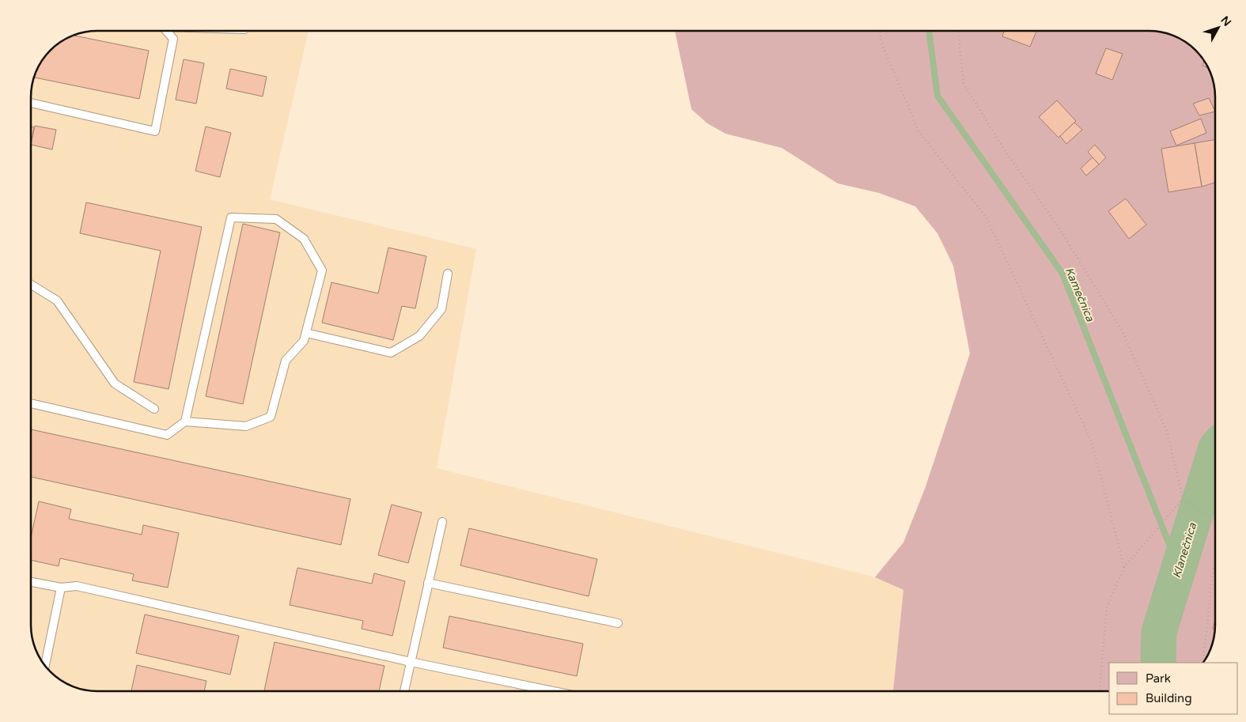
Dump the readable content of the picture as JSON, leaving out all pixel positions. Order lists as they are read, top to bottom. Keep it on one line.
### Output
{"water":["Kamečnica","Klanečnica"],"legend":["Park","Building"],"north":"top right"}
